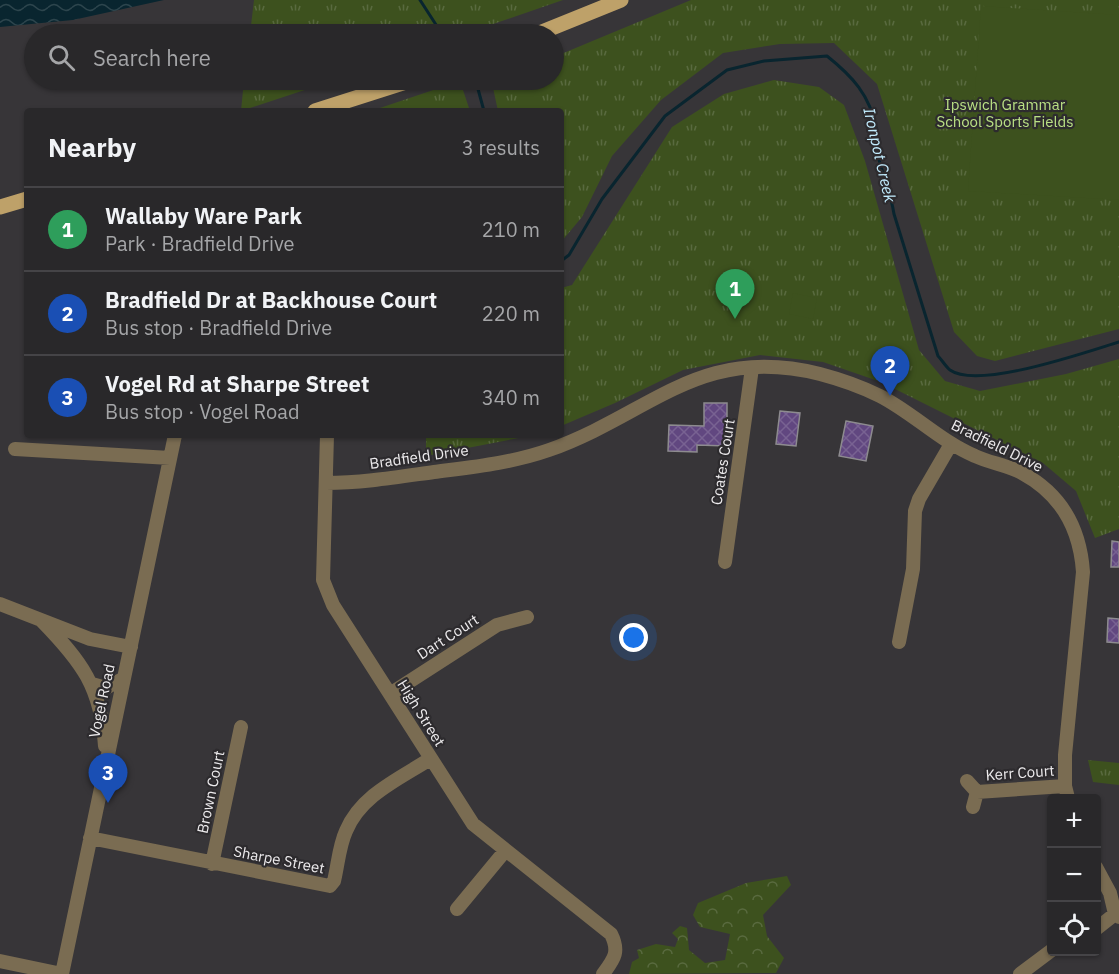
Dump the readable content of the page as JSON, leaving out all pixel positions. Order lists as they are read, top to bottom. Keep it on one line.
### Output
{"streets":{"street":["Bradfield Drive","Coates Court","Dart Court","Vogel Road","High Street","Kerr Court","Brown Court","Sharpe Street"]},"crossings":[["Bradfield Drive","Coates Court"],["Bradfield Drive","High Street"],["Bradfield Drive","Kerr Court"],["Dart Court","High Street"],["Vogel Road","Sharpe Street"],["High Street","Sharpe Street"],["Brown Court","Sharpe Street"]],"water":["Ironpot Creek"],"parks":["Ipswich Grammar School Sports Fields"],"page":{"search":"Search here","heading":["Nearby","3 results"],"list":[{"mark":"1","name":"Wallaby Ware Park","note":"Park · Bradfield Drive","value":"210 m"},{"mark":"2","name":"Bradfield Dr at Backhouse Court","note":"Bus stop · Bradfield Drive","value":"220 m"},{"mark":"3","name":"Vogel Rd at Sharpe Street","note":"Bus stop · Vogel Road","value":"340 m"}],"pins":["1","2","3"],"map_buttons":["+","−"]}}
